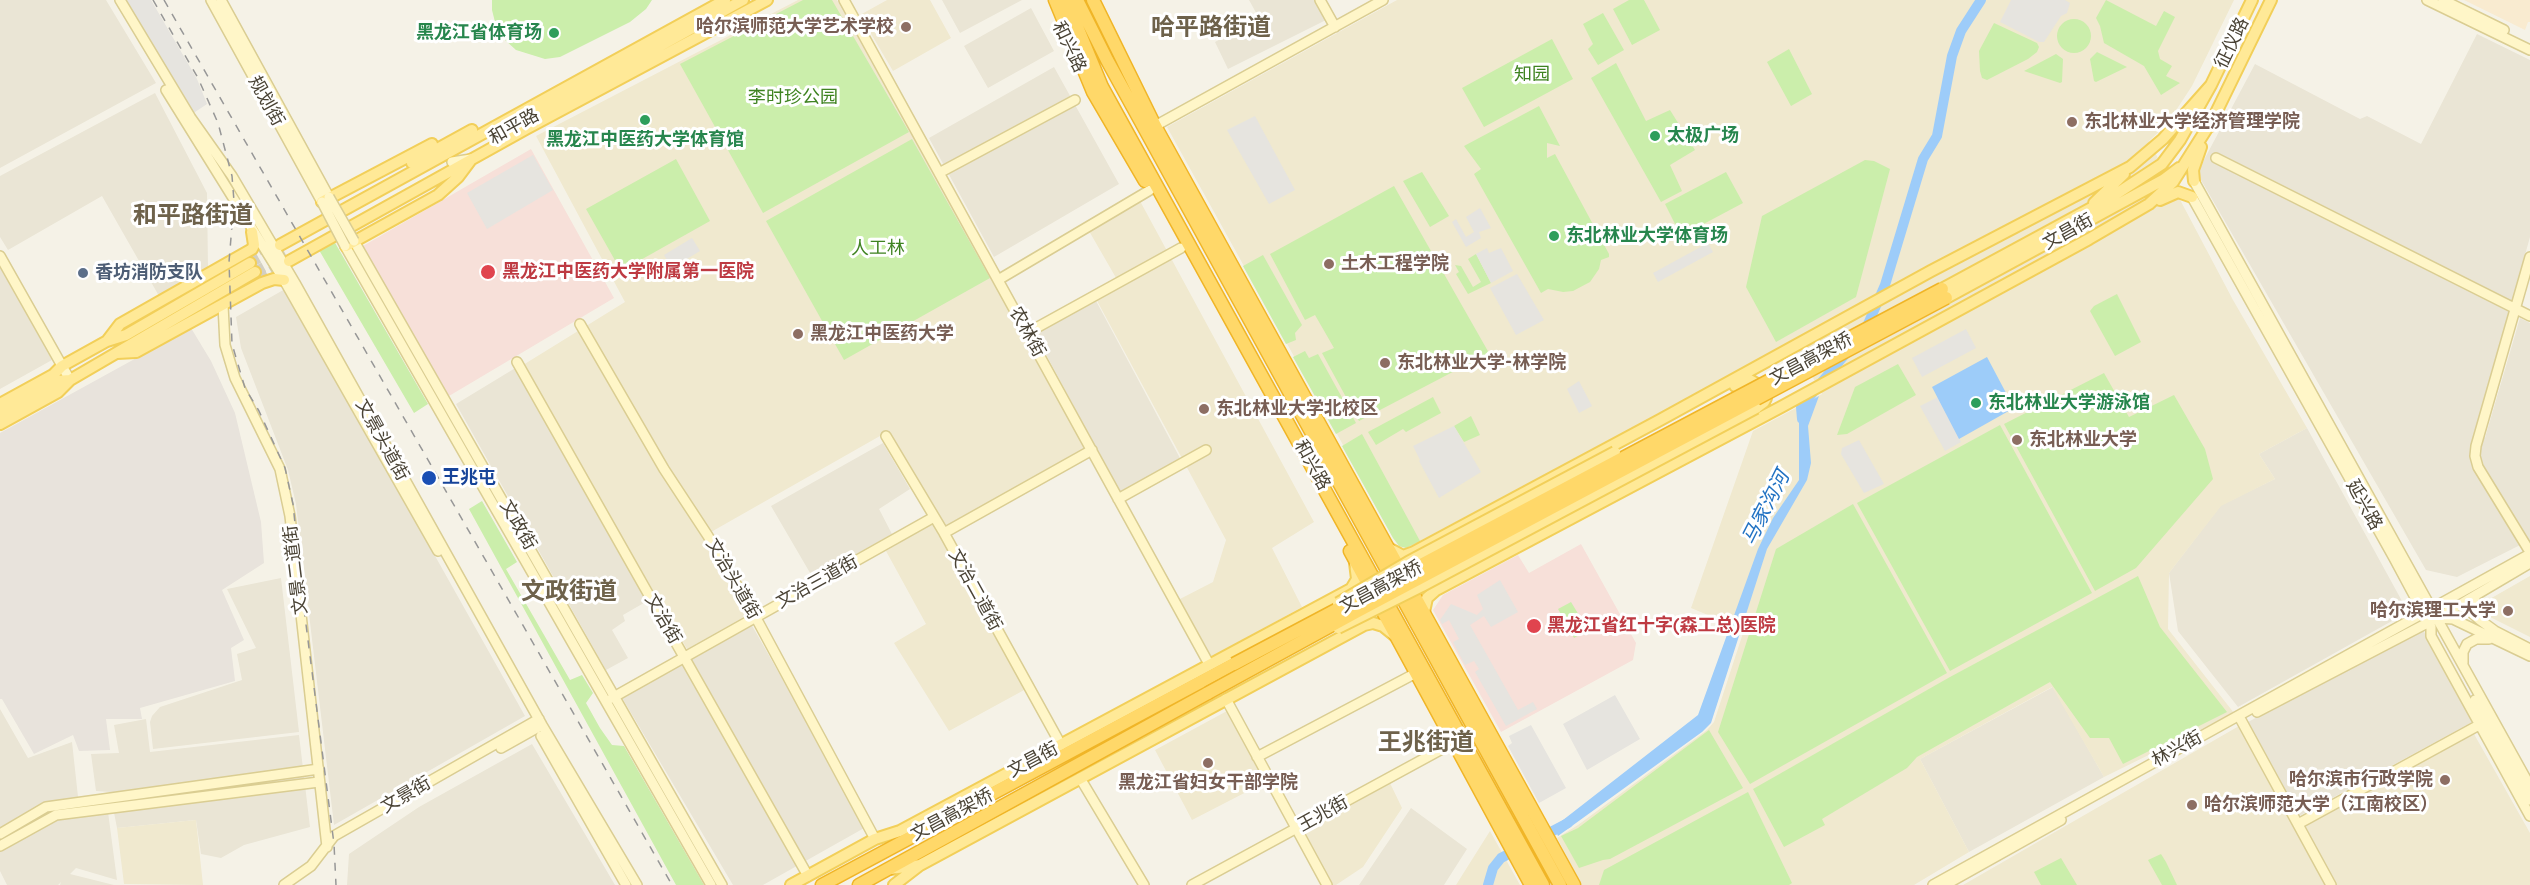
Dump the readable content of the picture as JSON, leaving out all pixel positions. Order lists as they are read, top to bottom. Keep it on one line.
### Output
{"streets":{"highway":["和兴路","文昌高架桥"],"main road":["征仪路","规划街","和平路","文昌街","农林街","文景头道街","延兴路","文政街","文景二道街","文治头道街","文治三道街","文治二道街","文治街","林兴街","文景街","王兆街"]},"crossings":[["征仪路","文昌街"],["和兴路","文昌街"],["和兴路","王兆街"],["规划街","文政街"],["文昌街","农林街"],["文昌街","文昌高架桥"],["文昌街","文治头道街"],["文昌街","文治二道街"],["文昌街","文治街"],["文景头道街","文景街"],["延兴路","林兴街"],["文政街","文治三道街"],["文景二道街","文景街"],["文治头道街","文治三道街"],["文治三道街","文治二道街"],["文治三道街","文治街"]],"districts":["哈平路街道","和平路街道","文政街道","王兆街道"],"water":["马家沟河"],"parks":["知园","李时珍公园","人工林"],"places":["哈尔滨师范大学艺术学校","黑龙江省体育场","黑龙江中医药大学体育馆","东北林业大学经济管理学院","太极广场","东北林业大学体育场","土木工程学院","黑龙江中医药大学附属第一医院","香坊消防支队","黑龙江中医药大学","东北林业大学-林学院","东北林业大学游泳馆","东北林业大学北校区","东北林业大学","王兆屯","哈尔滨理工大学","黑龙江省红十字(森工总)医院","黑龙江省妇女干部学院","哈尔滨市行政学院","哈尔滨师范大学（江南校区）"]}
